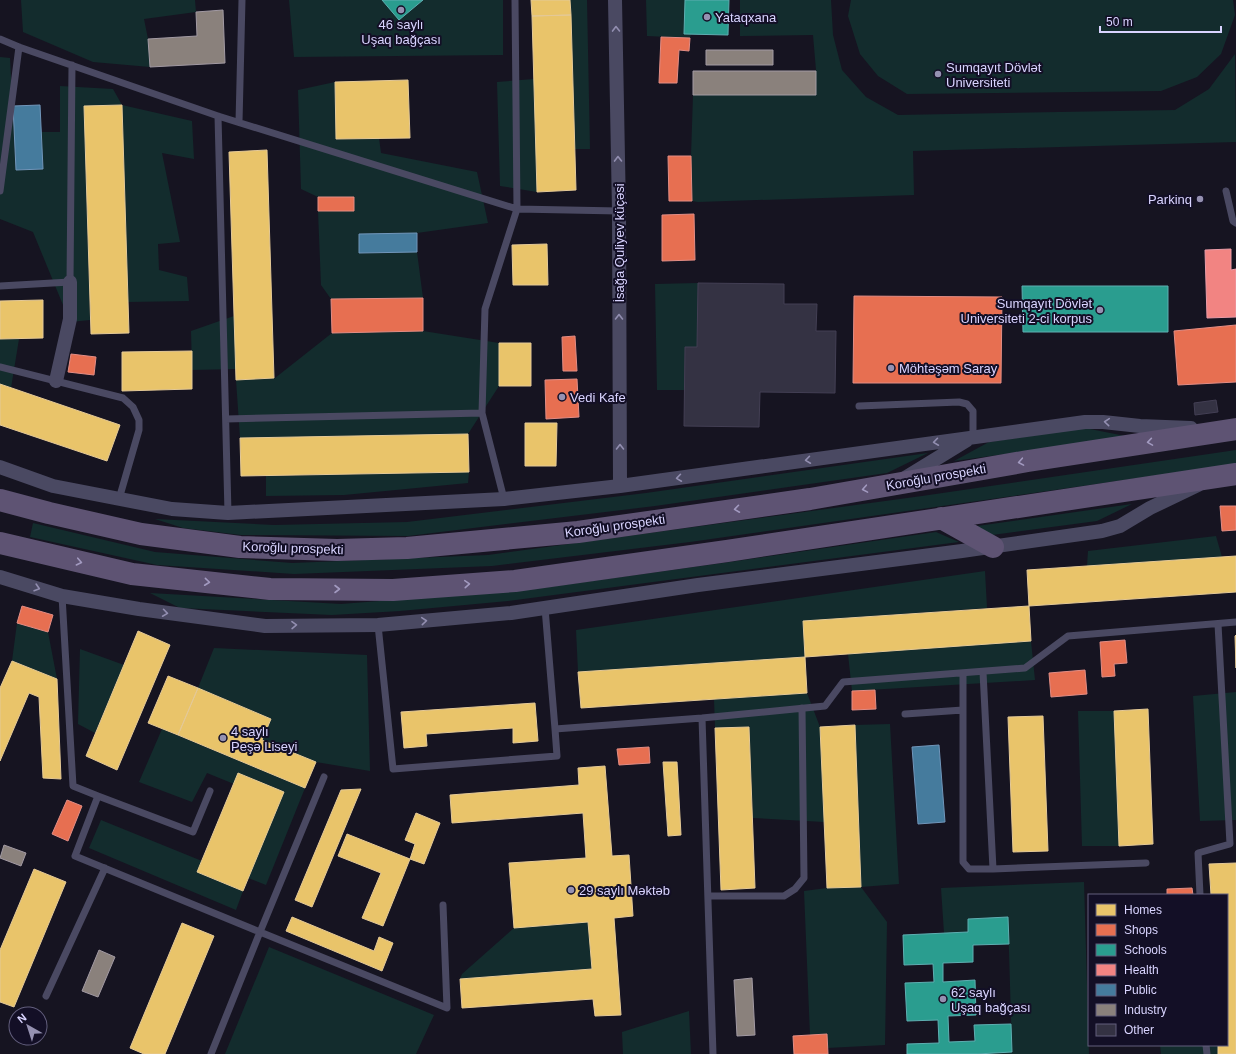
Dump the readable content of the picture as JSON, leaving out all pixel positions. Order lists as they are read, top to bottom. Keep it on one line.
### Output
{"streets":{"main road":["Koroğlu prospekti"],"street":["İsağa Quliyev küçəsi"]},"one_way":["İsağa Quliyev küçəsi"],"places":["46 saylı Uşaq bağçası","Yataqxana","Sumqayıt Dövlət Universiteti","Parkinq","Sumqayıt Dövlət Universiteti 2-ci korpus","Möhtəşəm Saray","Vedi Kafe","4 saylı Peşə Liseyi","29 saylı Məktəb","62 saylı Uşaq bağçası"],"legend":["Homes","Shops","Schools","Health","Public","Industry","Other"],"scale_bar":"50 m","north":"top left"}
